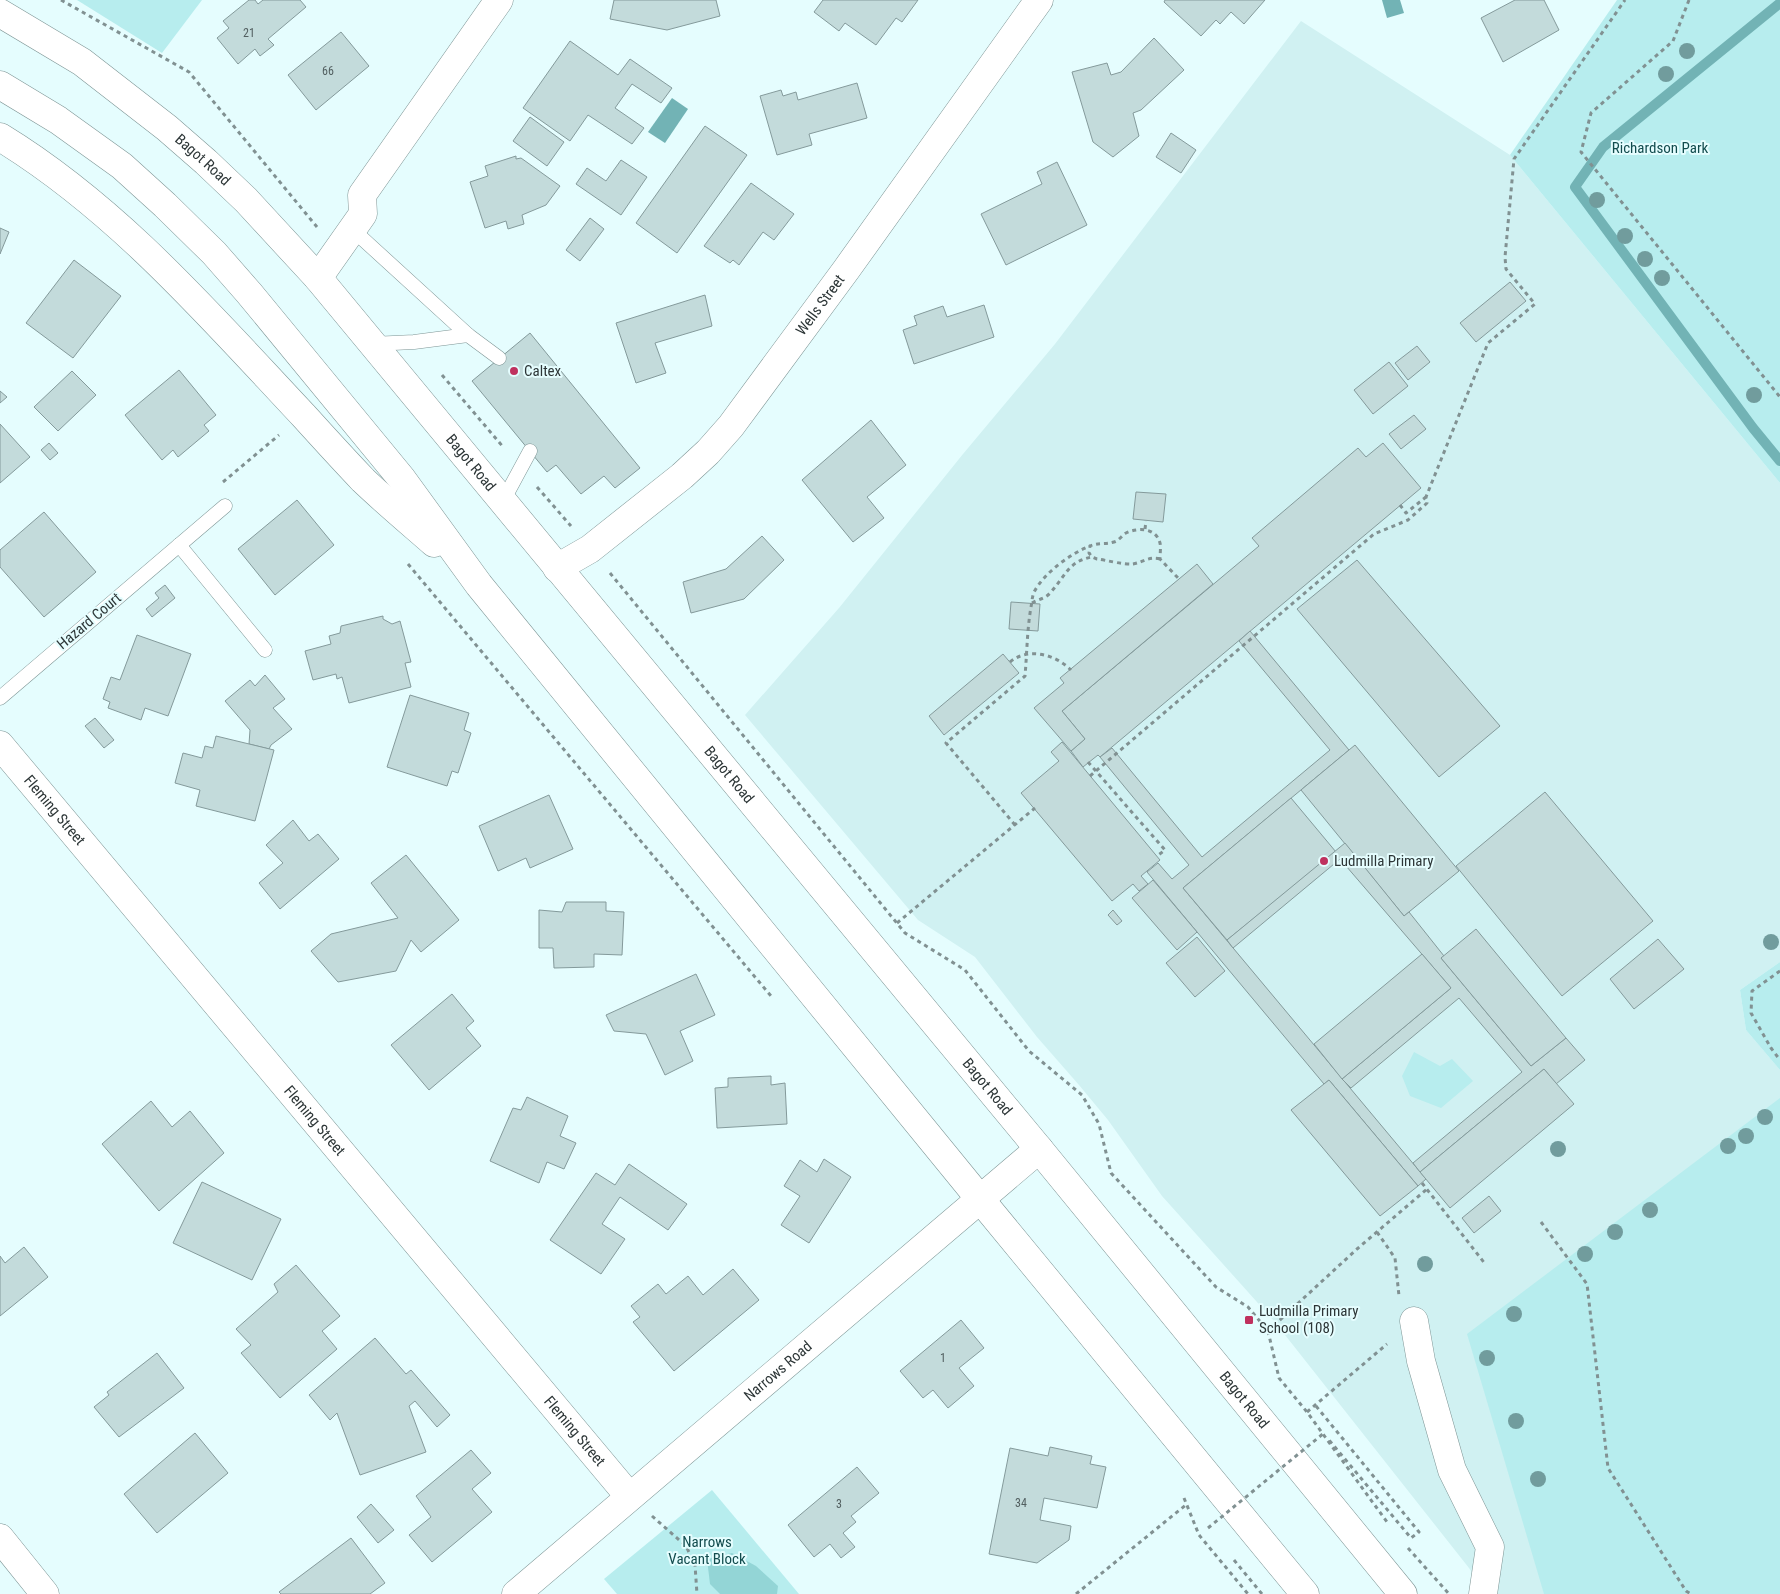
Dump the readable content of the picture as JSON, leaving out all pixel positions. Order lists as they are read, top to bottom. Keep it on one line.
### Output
{"streets":{"main road":["Bagot Road","Wells Street","Fleming Street","Narrows Road"],"lane":["Hazard Court"]},"crossings":[["Bagot Road","Wells Street"],["Bagot Road","Narrows Road"],["Fleming Street","Narrows Road"]],"parks":["Richardson Park","Narrows Vacant Block"],"places":{"other":["Caltex","Ludmilla Primary"],"transit":["Ludmilla Primary School (108)"]},"house_numbers":["21","66","1","34","3"]}
